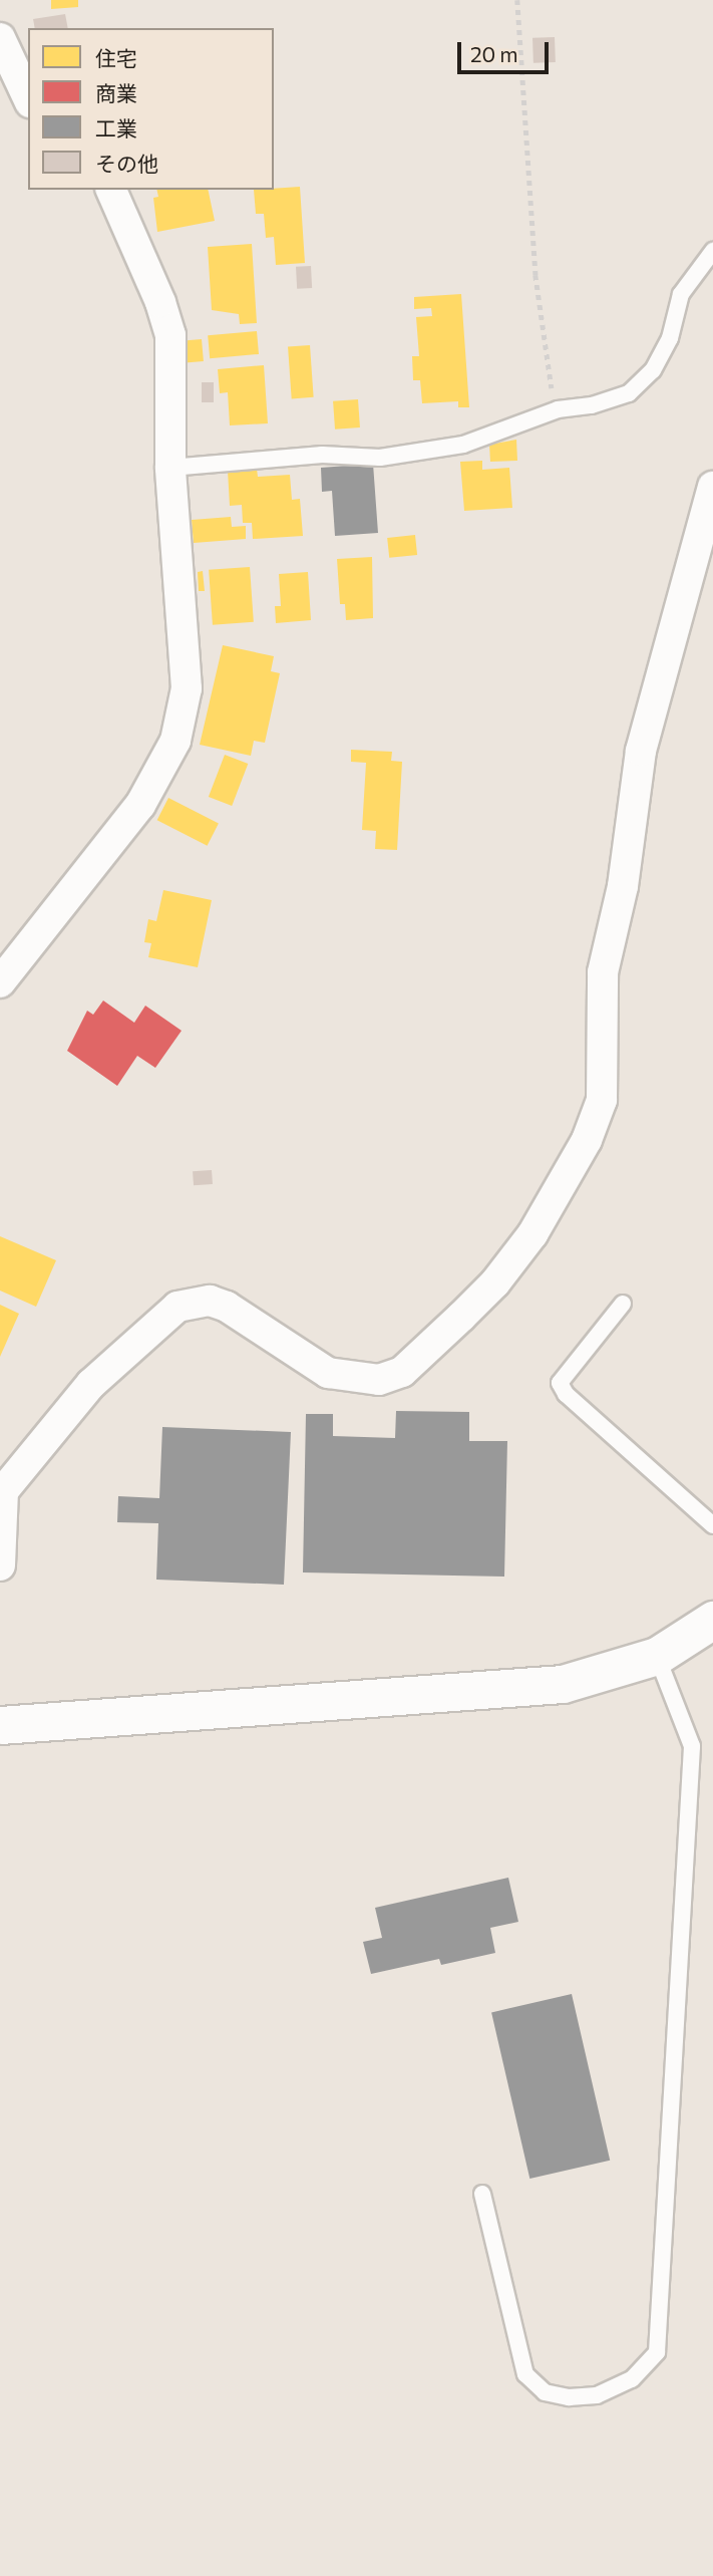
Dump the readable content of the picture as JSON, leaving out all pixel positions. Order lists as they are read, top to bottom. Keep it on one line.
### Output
{"legend":["住宅","商業","工業","その他"],"scale_bar":"20 m"}
